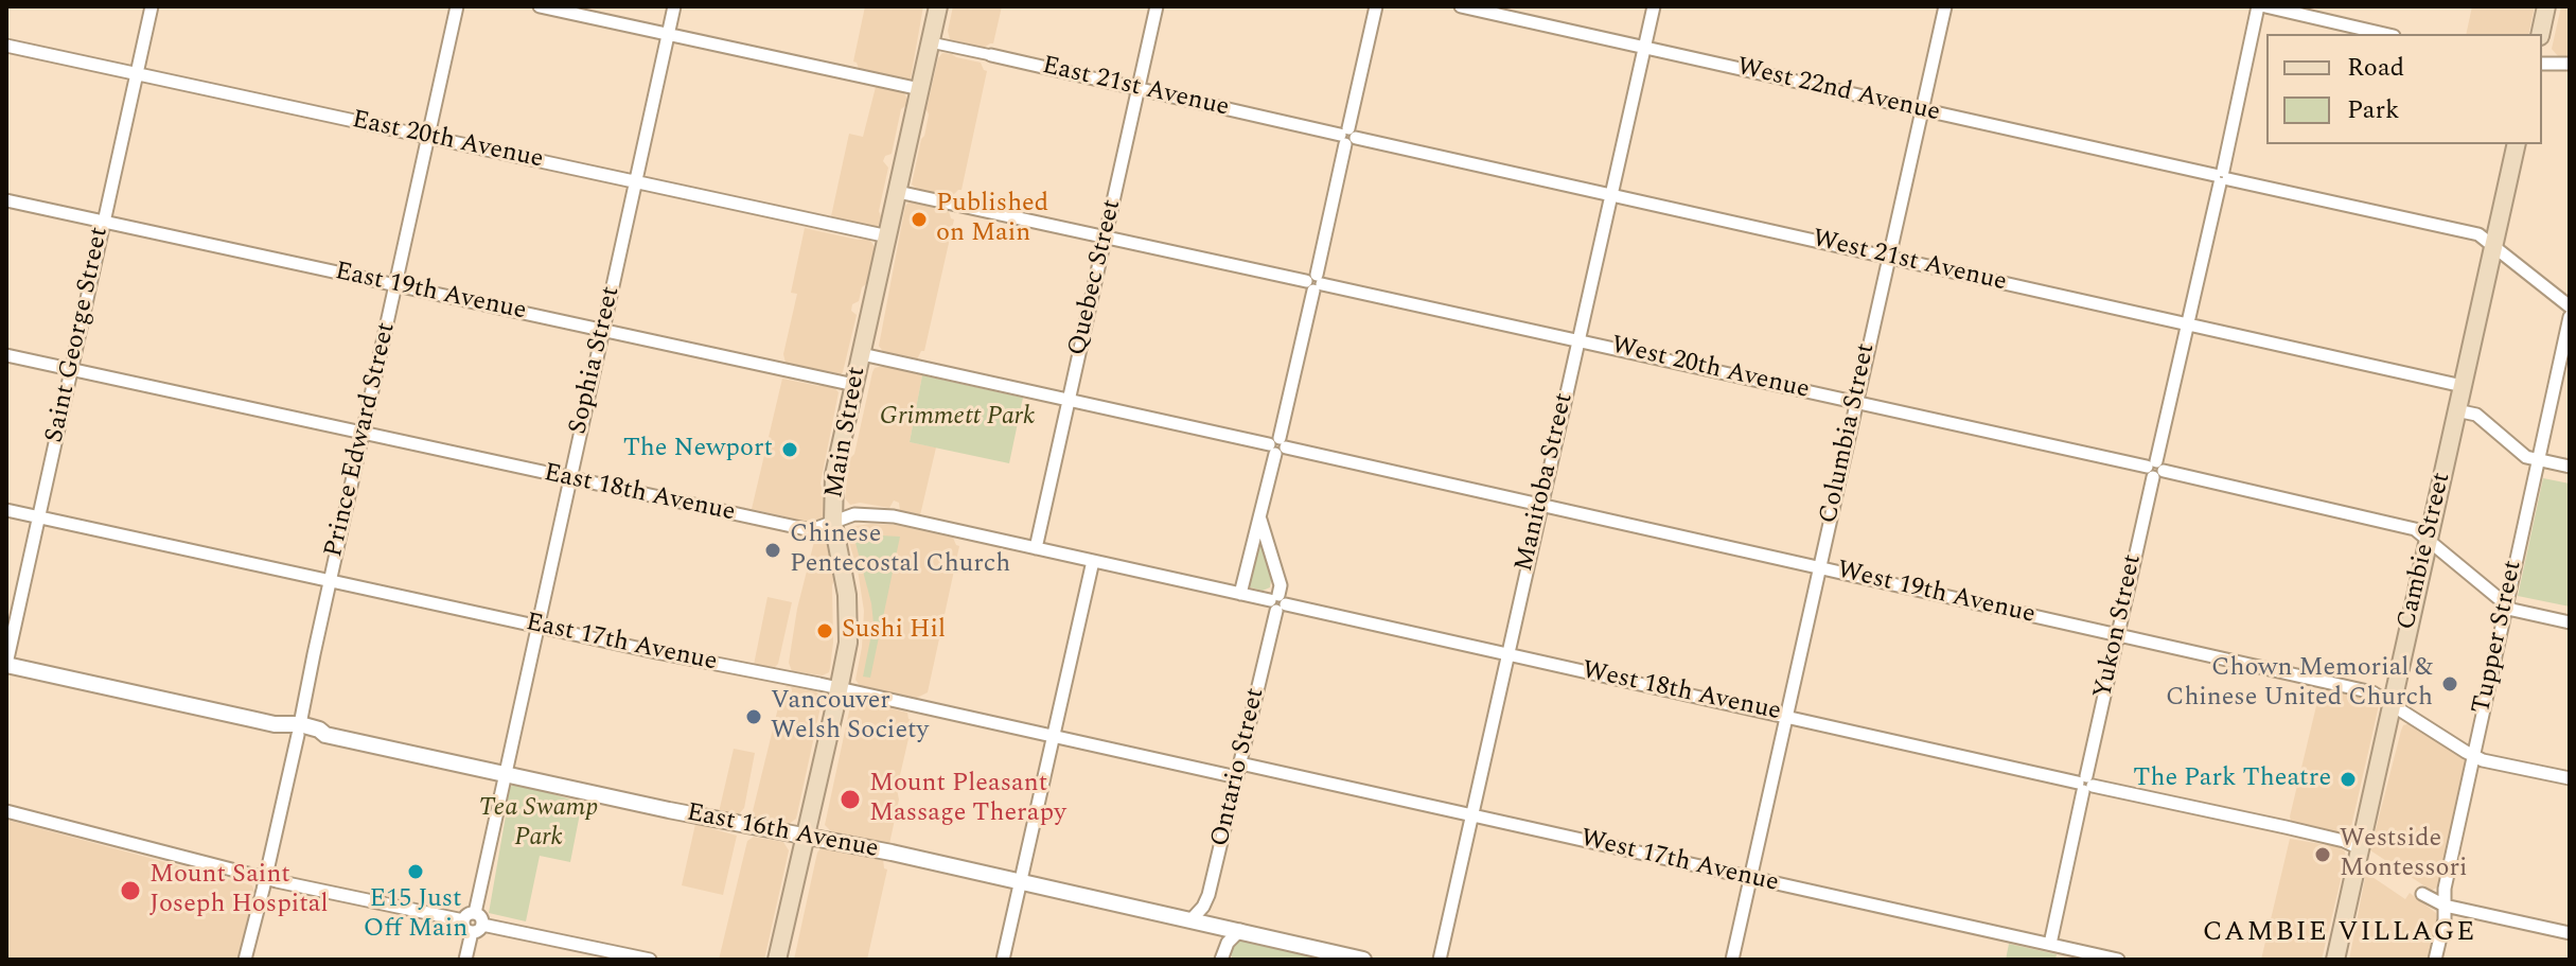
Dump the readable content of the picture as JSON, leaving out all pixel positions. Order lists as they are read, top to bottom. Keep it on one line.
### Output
{"streets":{"main road":["Main Street","Cambie Street"],"street":["East 21st Avenue","West 22nd Avenue","East 20th Avenue","West 21st Avenue","Quebec Street","East 19th Avenue","Saint George Street","Sophia Street","West 20th Avenue","Columbia Street","Prince Edward Street","Manitoba Street","East 18th Avenue","West 19th Avenue","Yukon Street","Tupper Street","East 17th Avenue","West 18th Avenue","Ontario Street","East 16th Avenue","West 17th Avenue"]},"crossings":[["East 21st Avenue","West 21st Avenue"],["East 21st Avenue","Quebec Street"],["East 21st Avenue","Main Street"],["East 21st Avenue","Ontario Street"],["West 22nd Avenue","Columbia Street"],["West 22nd Avenue","Manitoba Street"],["West 22nd Avenue","Cambie Street"],["West 22nd Avenue","Yukon Street"],["East 20th Avenue","Saint George Street"],["East 20th Avenue","Sophia Street"],["East 20th Avenue","Main Street"],["East 20th Avenue","Prince Edward Street"],["West 21st Avenue","Columbia Street"],["West 21st Avenue","Manitoba Street"],["West 21st Avenue","Cambie Street"],["West 21st Avenue","Yukon Street"],["West 21st Avenue","Ontario Street"],["Quebec Street","East 18th Avenue"],["East 19th Avenue","Saint George Street"],["East 19th Avenue","Sophia Street"],["East 19th Avenue","Main Street"],["East 19th Avenue","Prince Edward Street"],["Saint George Street","East 18th Avenue"],["Saint George Street","East 17th Avenue"],["Saint George Street","East 16th Avenue"],["Sophia Street","East 18th Avenue"],["Sophia Street","East 17th Avenue"],["Sophia Street","East 16th Avenue"],["West 20th Avenue","Columbia Street"],["West 20th Avenue","Manitoba Street"],["West 20th Avenue","Cambie Street"],["West 20th Avenue","Yukon Street"],["West 20th Avenue","Tupper Street"],["West 20th Avenue","Ontario Street"],["Main Street","East 18th Avenue"],["Main Street","East 17th Avenue"],["Main Street","East 16th Avenue"],["Columbia Street","West 19th Avenue"],["Columbia Street","West 18th Avenue"],["Columbia Street","West 17th Avenue"],["Prince Edward Street","East 18th Avenue"],["Prince Edward Street","East 17th Avenue"],["Prince Edward Street","East 16th Avenue"],["Manitoba Street","West 19th Avenue"],["Manitoba Street","West 18th Avenue"],["Manitoba Street","West 17th Avenue"],["East 18th Avenue","West 18th Avenue"],["East 18th Avenue","Ontario Street"],["Cambie Street","West 19th Avenue"],["Cambie Street","West 18th Avenue"],["West 19th Avenue","Yukon Street"],["West 19th Avenue","Tupper Street"],["West 19th Avenue","Ontario Street"],["Yukon Street","West 18th Avenue"],["Yukon Street","West 17th Avenue"],["East 17th Avenue","Ontario Street"],["West 18th Avenue","Ontario Street"],["Ontario Street","East 16th Avenue"],["Ontario Street","West 17th Avenue"]],"districts":["CAMBIE VILLAGE"],"parks":["Grimmett Park","Tea Swamp Park"],"places":["Published on Main","The Newport","Chinese Pentecostal Church","Sushi Hil","Chown Memorial & Chinese United Church","Vancouver Welsh Society","The Park Theatre","Mount Pleasant Massage Therapy","Westside Montessori","E15 Just Off Main","Mount Saint Joseph Hospital"],"legend":["Road","Park"]}
